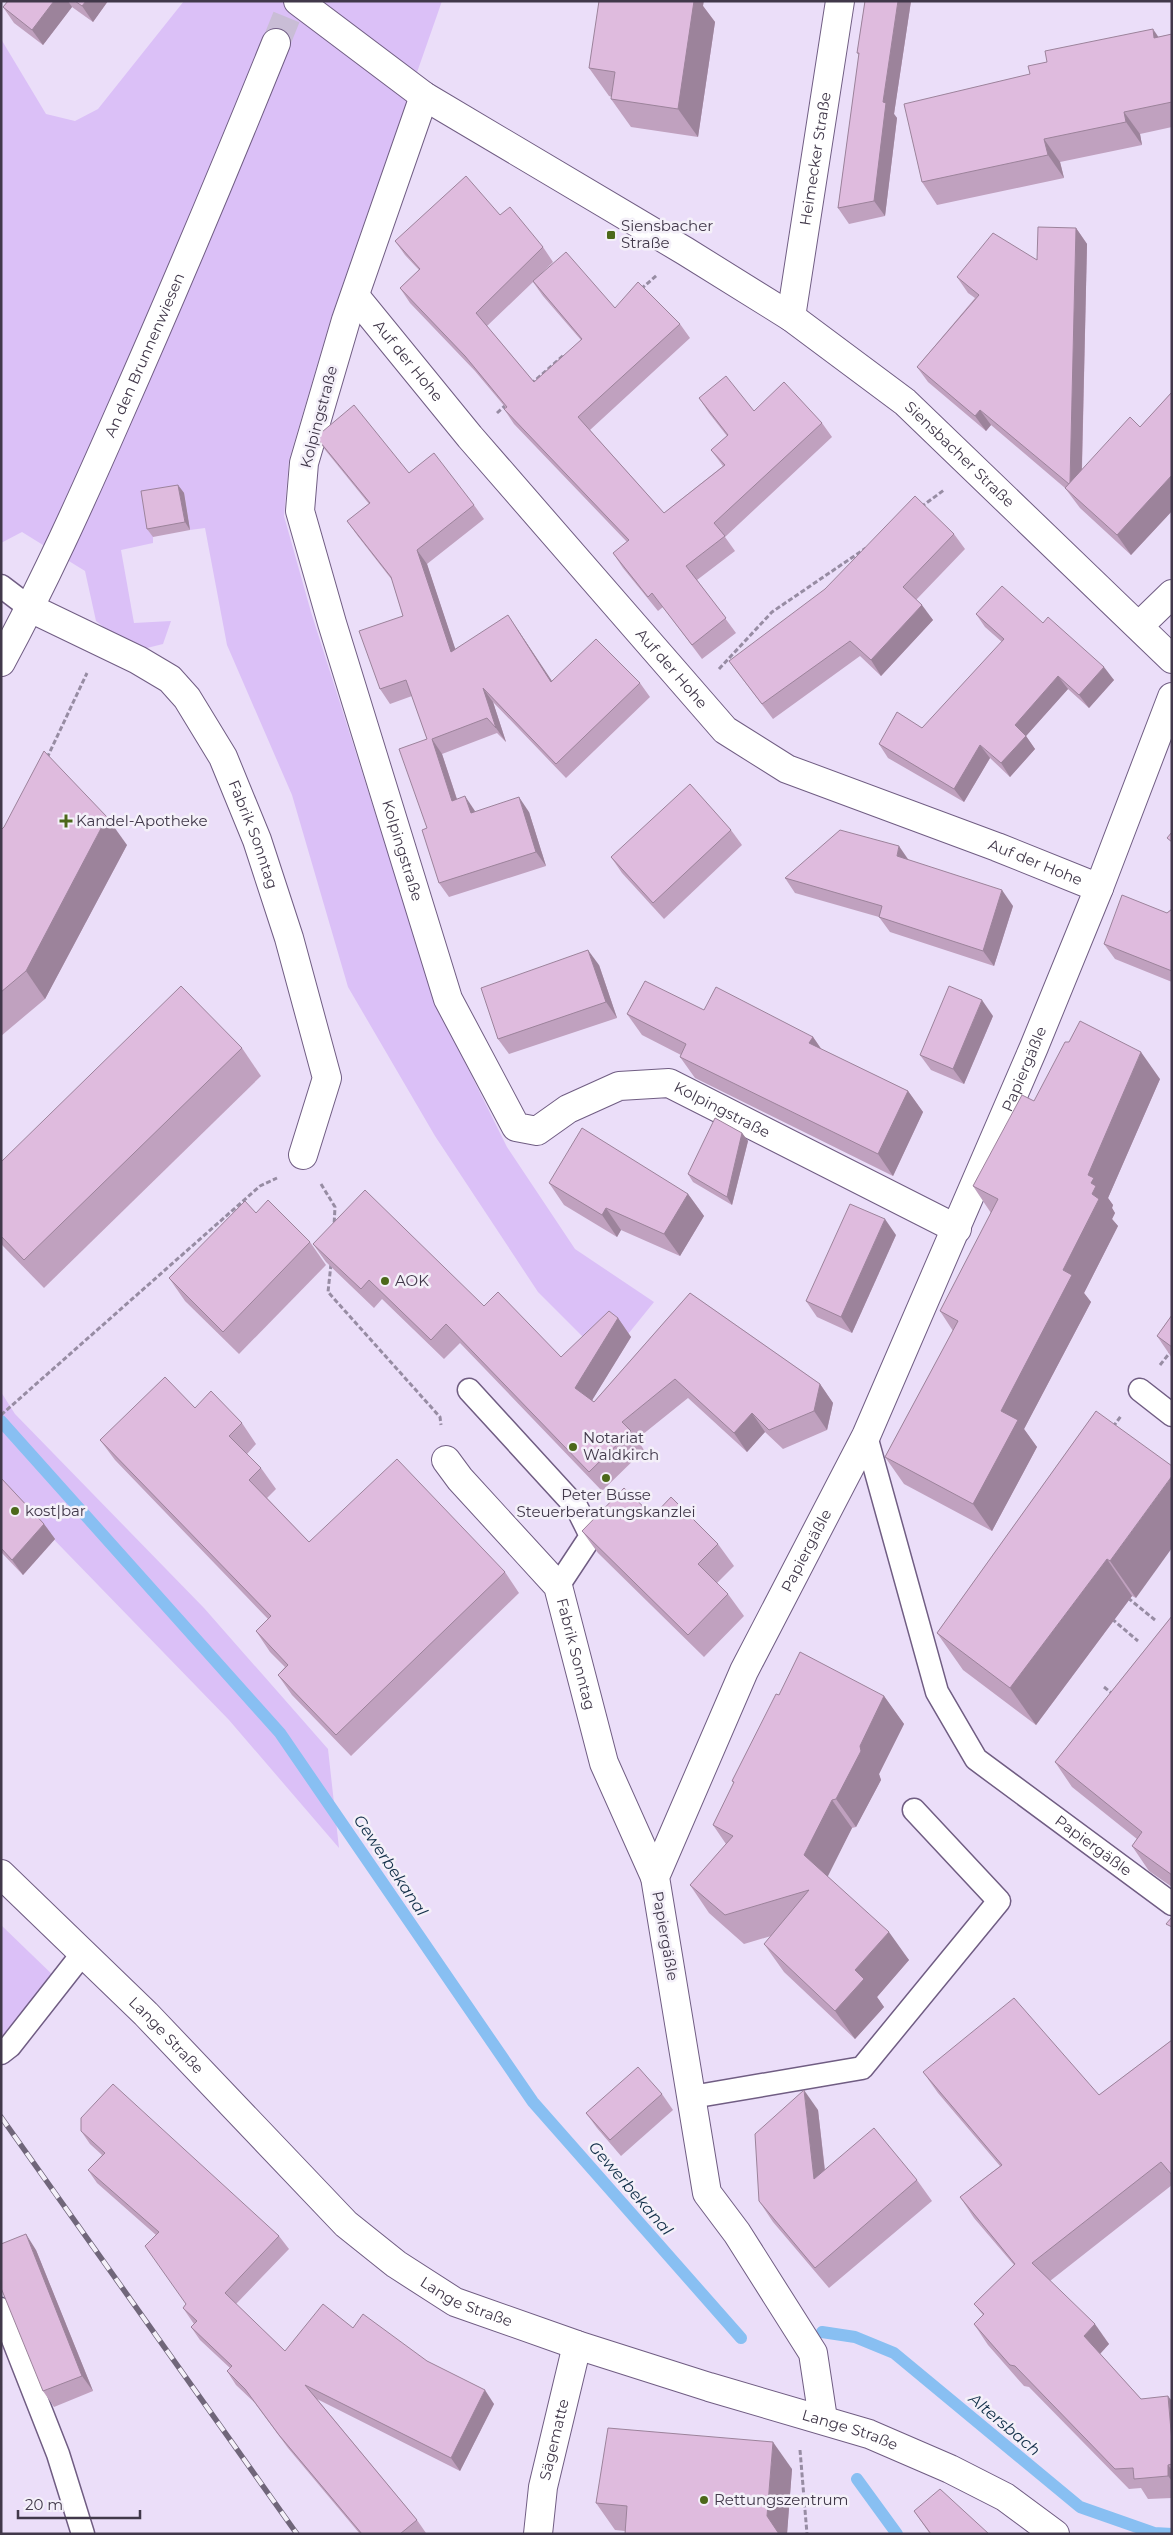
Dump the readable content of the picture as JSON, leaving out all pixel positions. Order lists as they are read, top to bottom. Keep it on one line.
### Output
{"streets":{"street":["Heimecker Straße","An den Brunnenwiesen","Auf der Hohe","Kolpingstraße","Siensbacher Straße","Fabrik Sonntag","Papiergäßle","Lange Straße","Sägematte"]},"crossings":[["Heimecker Straße","Siensbacher Straße"],["An den Brunnenwiesen","Fabrik Sonntag"],["Auf der Hohe","Kolpingstraße"],["Auf der Hohe","Papiergäßle"],["Kolpingstraße","Siensbacher Straße"],["Kolpingstraße","Papiergäßle"],["Fabrik Sonntag","Papiergäßle"],["Papiergäßle","Lange Straße"],["Lange Straße","Sägematte"]],"water":["Gewerbekanal","Altersbach"],"places":{"transit":["Siensbacher Straße"],"health":["Kandel-Apotheke"],"other":["AOK","Notariat Waldkirch","Peter Busse Steuerberatungskanzlei","kost|bar","Rettungszentrum"]},"scale_bar":"20 m"}
